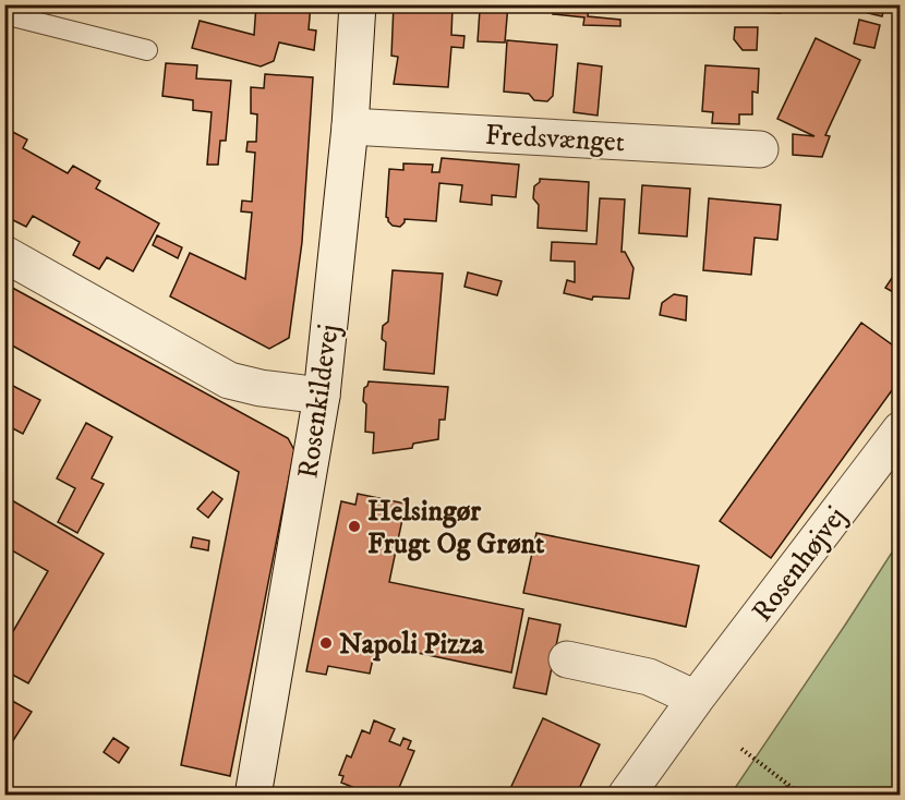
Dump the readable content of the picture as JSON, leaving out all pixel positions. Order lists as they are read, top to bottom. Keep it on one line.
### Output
{"streets":{"street":["Fredsvænget","Rosenkildevej","Rosenhøjvej"]},"crossings":[["Fredsvænget","Rosenkildevej"]],"places":["Helsingør Frugt Og Grønt","Napoli Pizza"]}
